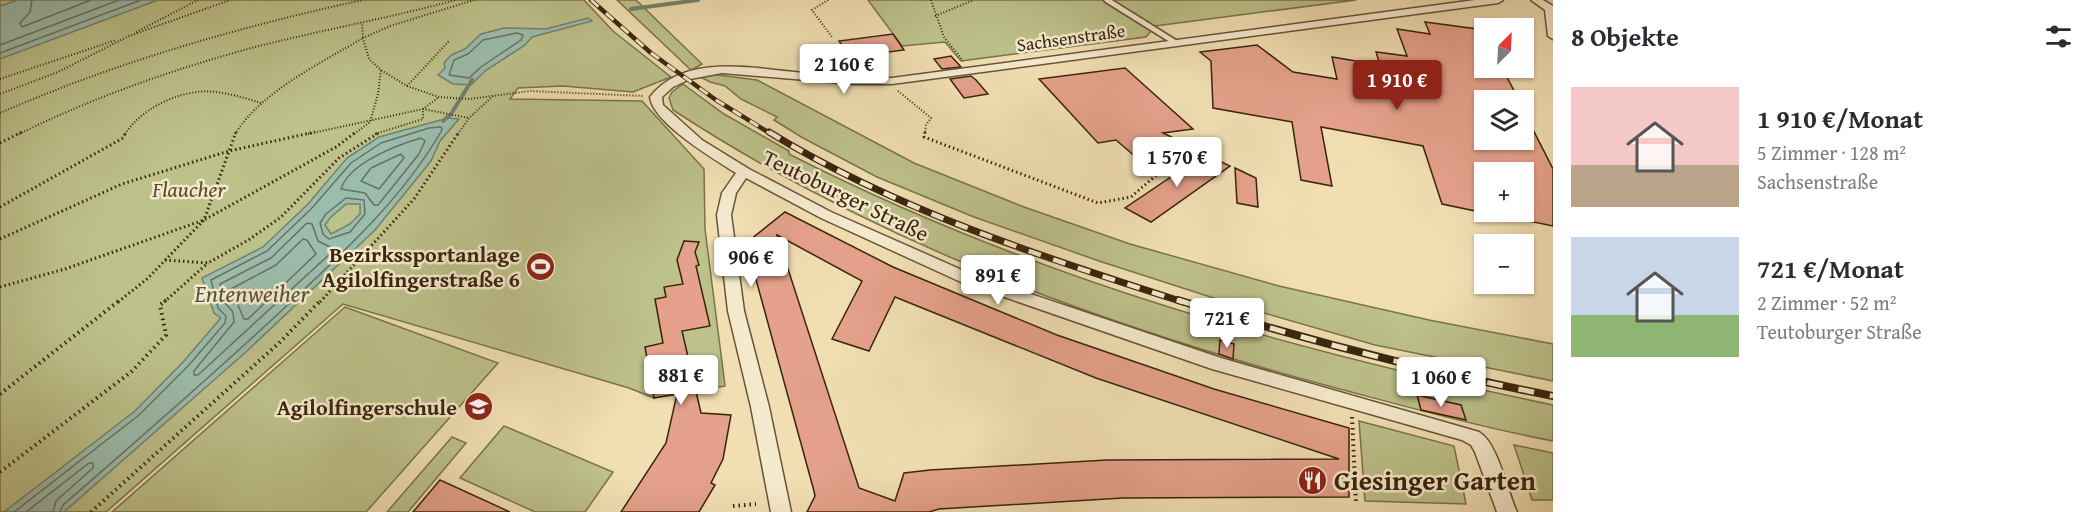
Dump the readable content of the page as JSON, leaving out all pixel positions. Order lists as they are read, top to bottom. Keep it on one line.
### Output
{"streets":{"street":["Sachsenstraße","Teutoburger Straße"]},"crossings":[["Sachsenstraße","Teutoburger Straße"]],"water":["Entenweiher"],"parks":["Flaucher"],"places":{"sports":["Bezirkssportanlage Agilolfingerstraße 6"],"school or university":["Agilolfingerschule"],"restaurant":["Giesinger Garten"]},"north":"top right","page":{"heading":"8 Objekte","map_buttons":["+","−"],"price":["2 160 €","1 910 €","1 570 €","906 €","891 €","721 €","881 €","1 060 €"],"list":[{"name":"1 910 €/Monat","note":"5 Zimmer · 128 m² · Sachsenstraße"},{"name":"721 €/Monat","note":"2 Zimmer · 52 m² · Teutoburger Straße"}]}}
